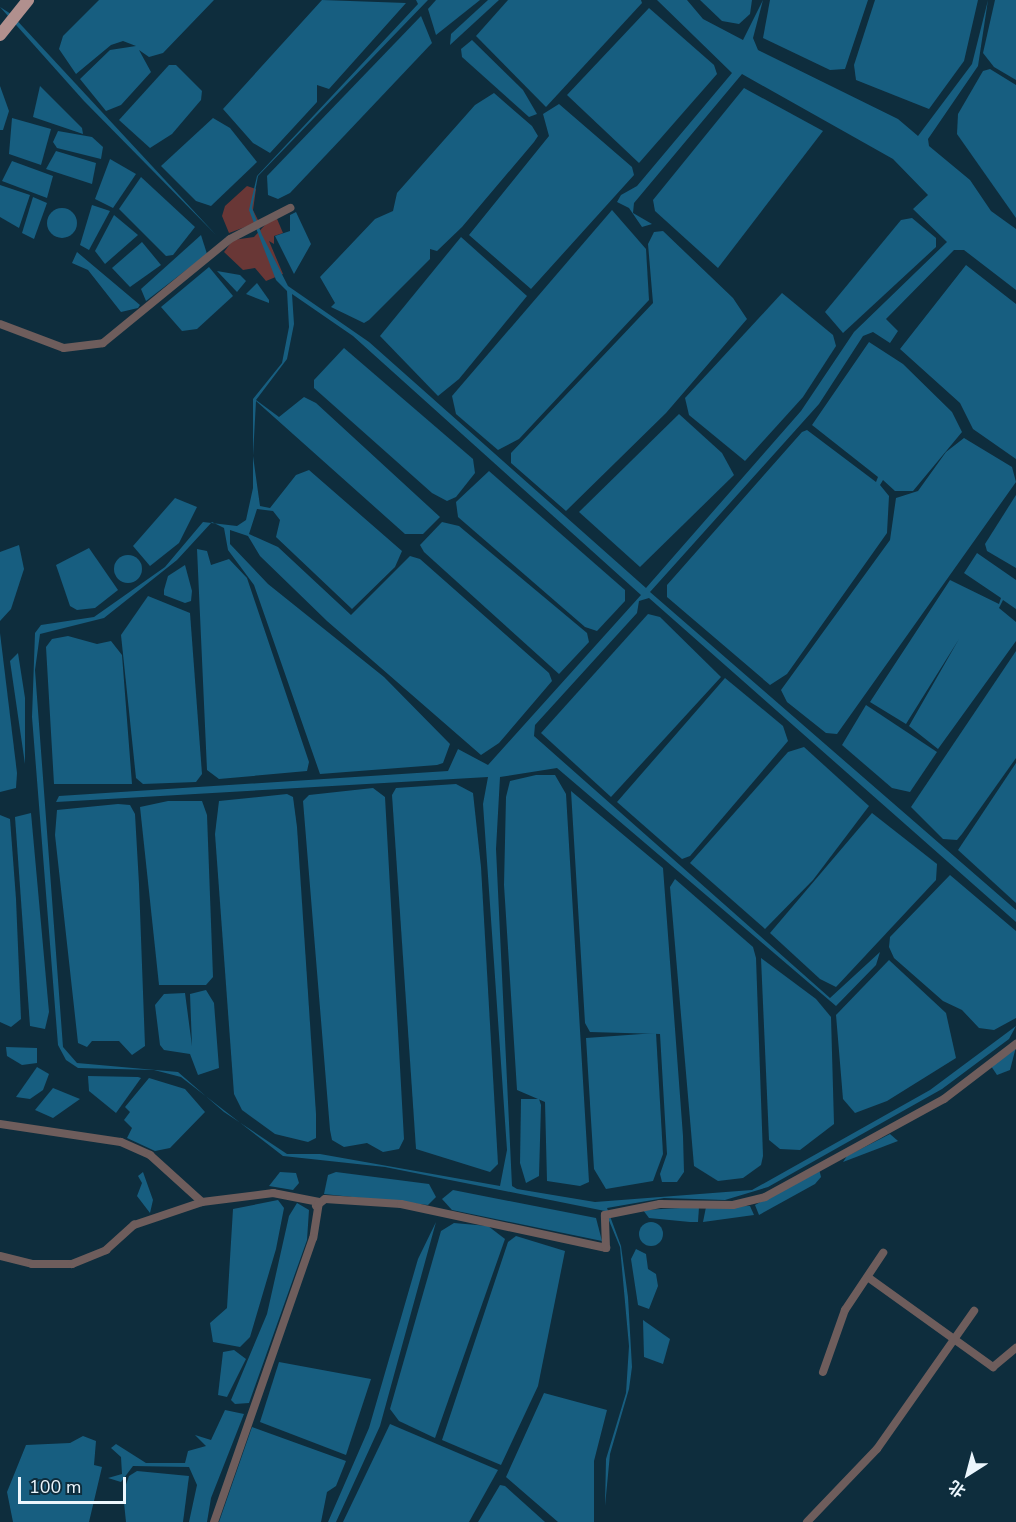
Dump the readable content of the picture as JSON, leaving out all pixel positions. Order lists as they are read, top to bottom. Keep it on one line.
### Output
{"scale_bar":"100 m","north":"bottom left"}
